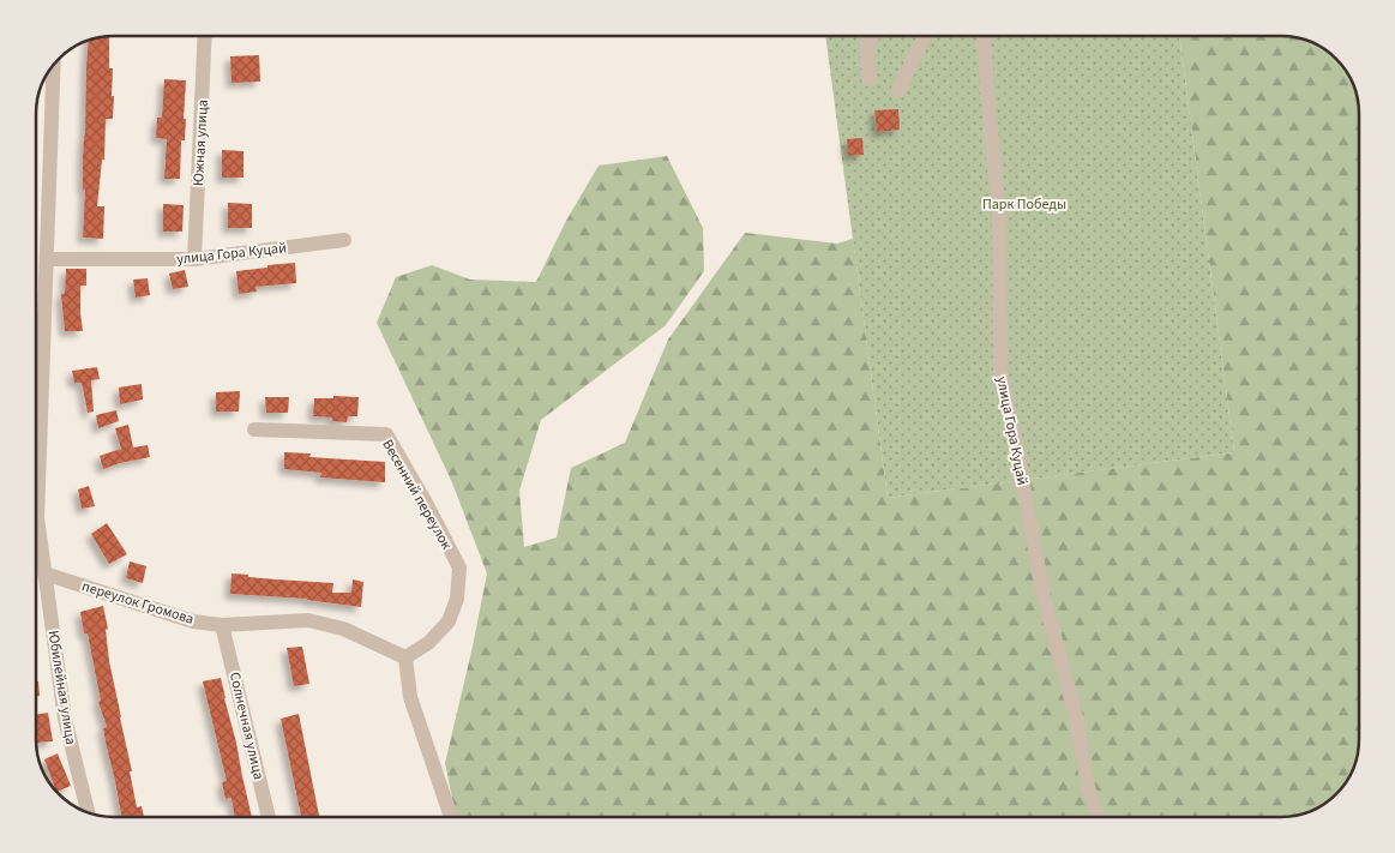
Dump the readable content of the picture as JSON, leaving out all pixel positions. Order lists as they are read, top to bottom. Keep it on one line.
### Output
{"streets":{"street":["Южная улица","улица Гора Куцай","Весенний переулок","переулок Громова","Юбилейная улица","Солнечная улица"]},"crossings":[["Южная улица","улица Гора Куцай"],["улица Гора Куцай","Юбилейная улица"],["Весенний переулок","переулок Громова"],["переулок Громова","Юбилейная улица"],["переулок Громова","Солнечная улица"]],"parks":["Парк Победы"]}
